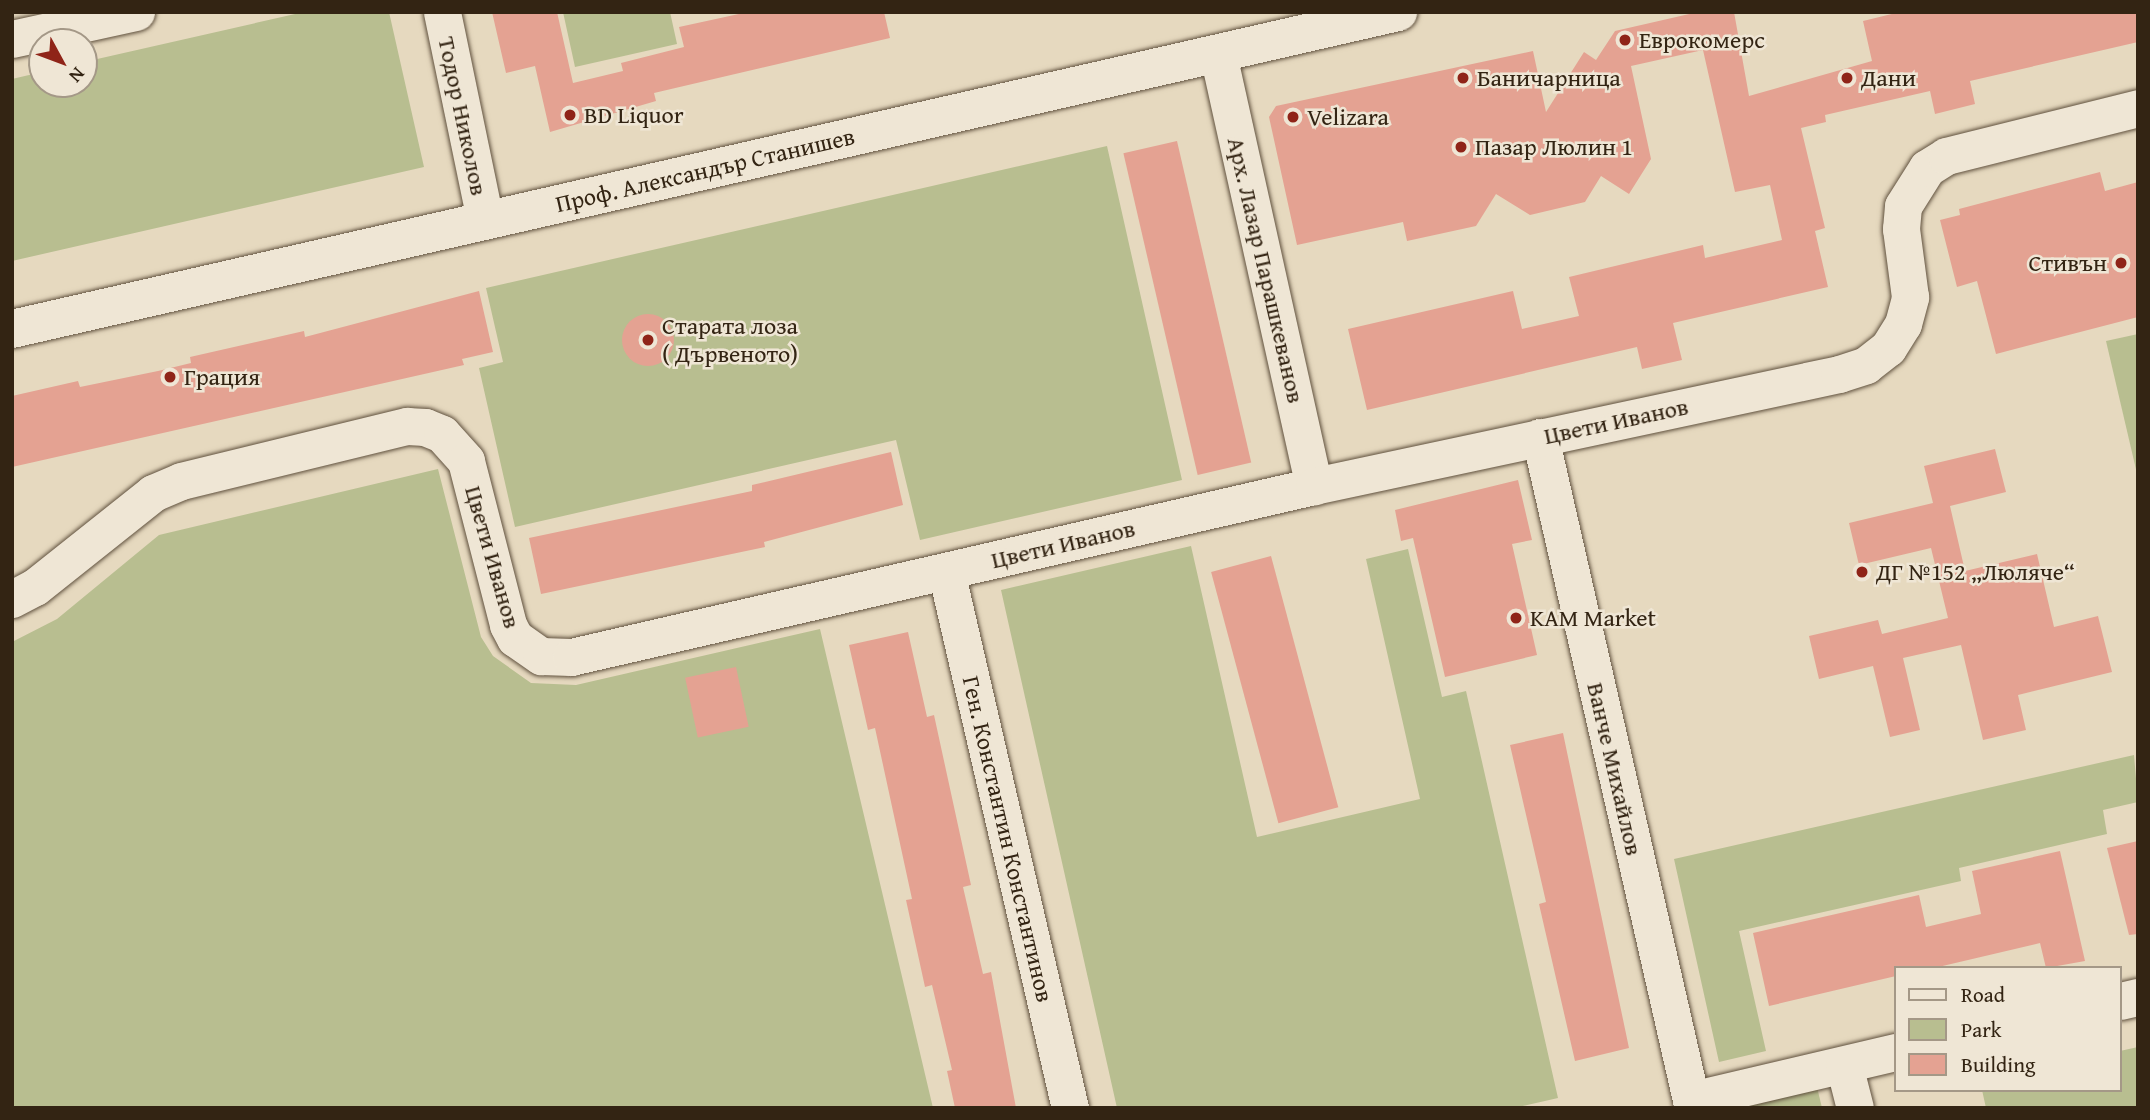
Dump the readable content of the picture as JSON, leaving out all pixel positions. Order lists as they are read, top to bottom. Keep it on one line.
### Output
{"streets":{"street":["Тодор Николов","Проф. Александър Станишев","Арх. Лазар Парашкеванов","Цвети Иванов","Ванче Михайлов","Ген. Константин Константинов"]},"crossings":[["Тодор Николов","Проф. Александър Станишев"],["Проф. Александър Станишев","Арх. Лазар Парашкеванов"],["Арх. Лазар Парашкеванов","Цвети Иванов"],["Цвети Иванов","Ванче Михайлов"],["Цвети Иванов","Ген. Константин Константинов"]],"places":["Еврокомерс","Баничарница","Дани","BD Liquor","Velizara","Пазар Люлин 1","Стивън","Старата лоза ( Дървеното)","Грация","ДГ №152 „Люляче“","KAM Market"],"legend":["Road","Park","Building"],"north":"bottom right"}
